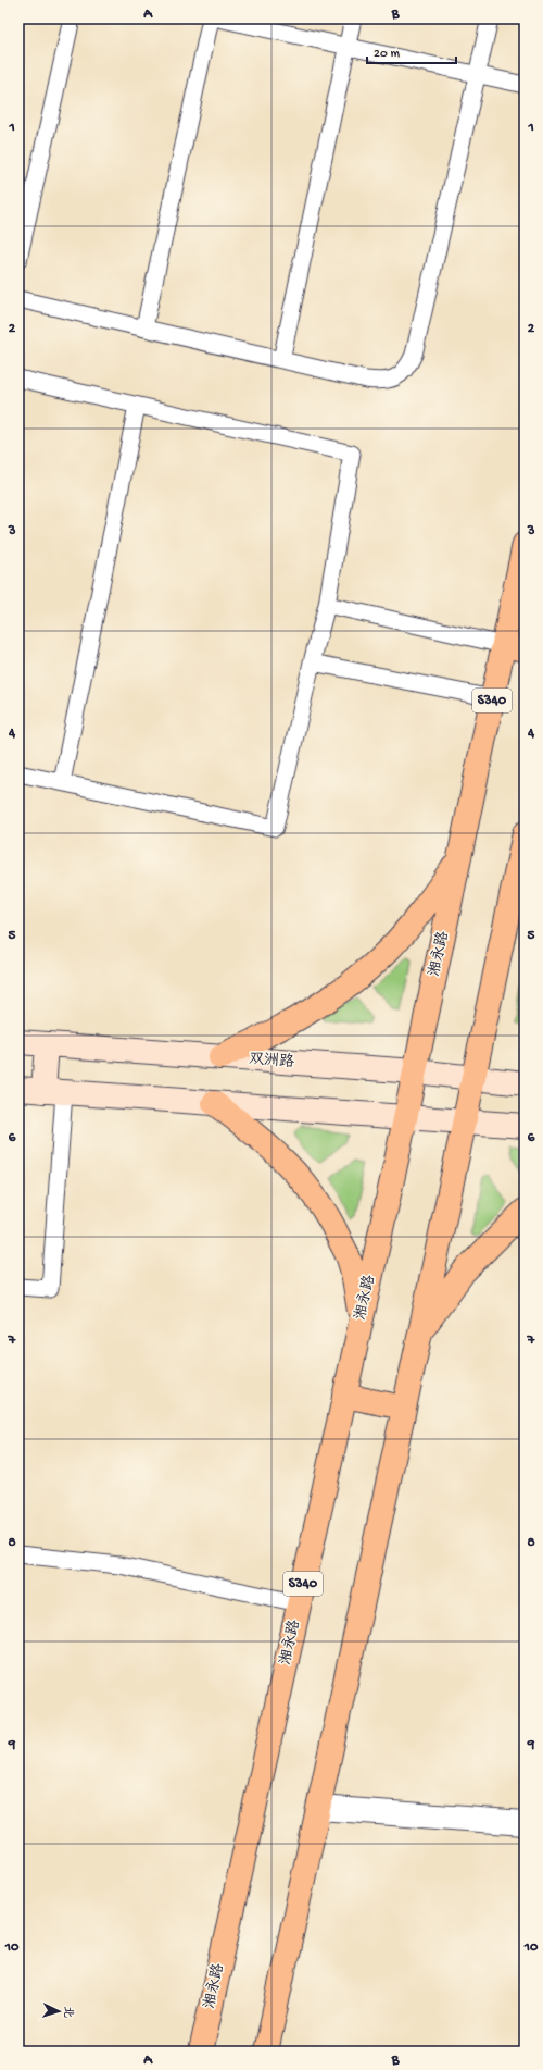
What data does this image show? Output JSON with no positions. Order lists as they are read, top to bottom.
{
  "streets": {
    "main road": ["S340", "湘永路", "双洲路"]
  },
  "crossings": [
    ["湘永路", "双洲路"]
  ],
  "scale_bar": "20 m",
  "north": "right",
  "grid": {
    "columns": ["A", "B"],
    "rows": [
      "1",
      "2",
      "3",
      "4",
      "5",
      "6",
      "7",
      "8",
      "9",
      "10"
    ]
  }
}
